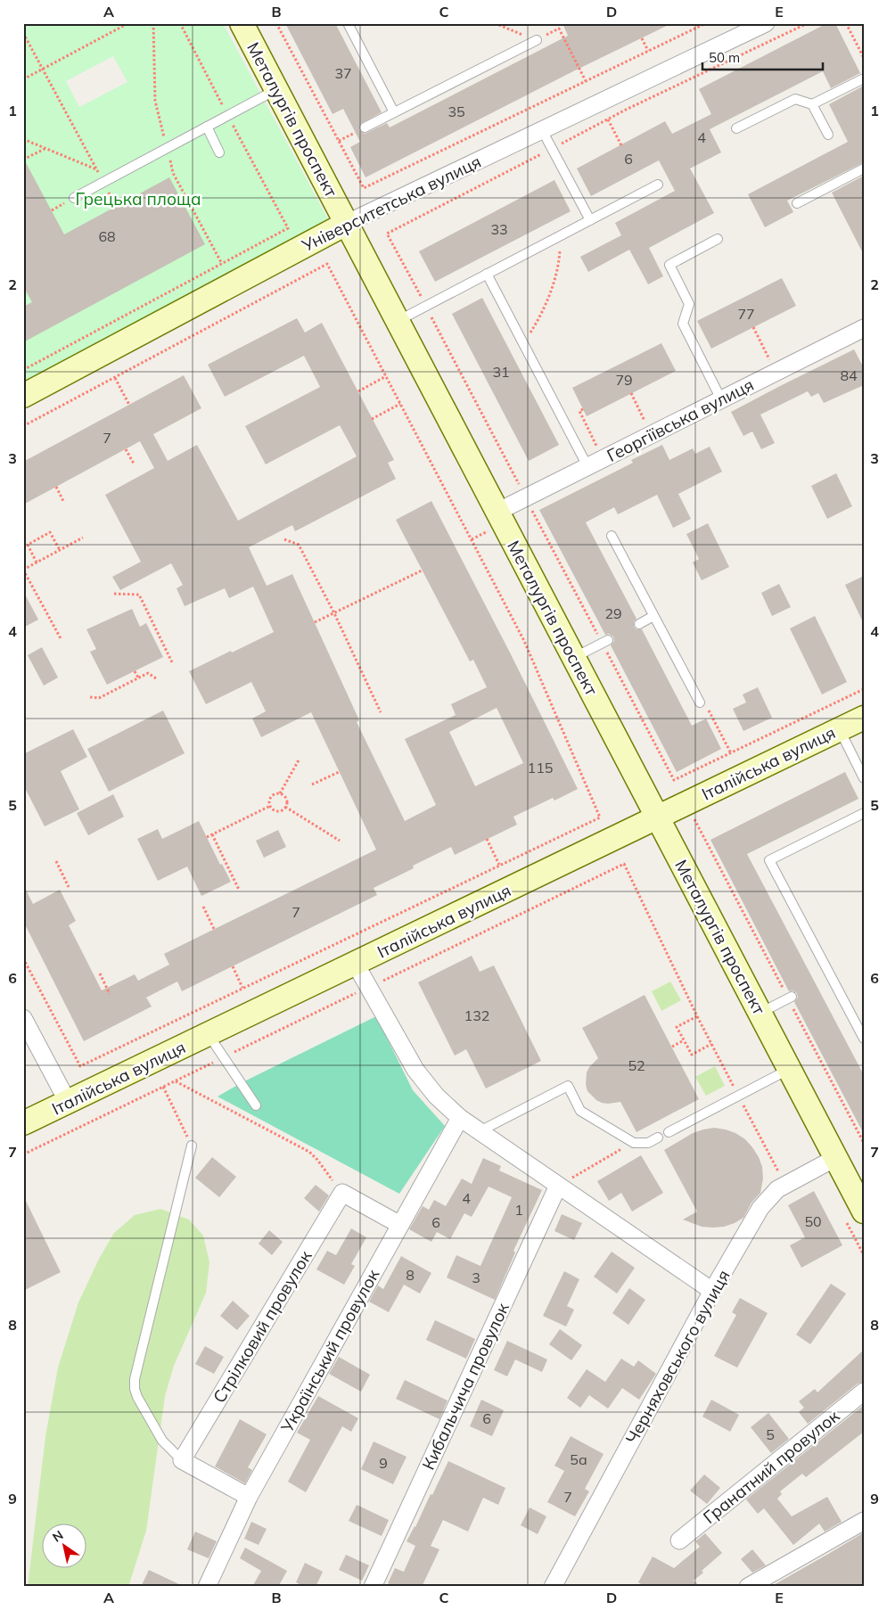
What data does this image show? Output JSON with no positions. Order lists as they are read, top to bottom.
{
  "streets": {
    "street": [
      "Металургів проспект",
      "Університетська вулиця",
      "Георгіївська вулиця",
      "Італійська вулиця",
      "Стрілковий провулок",
      "Український провулок",
      "Черняховського вулиця",
      "Кибальчича провулок",
      "Гранатний провулок"
    ]
  },
  "crossings": [
    ["Металургів проспект", "Університетська вулиця"],
    ["Металургів проспект", "Георгіївська вулиця"],
    ["Металургів проспект", "Італійська вулиця"],
    ["Металургів проспект", "Черняховського вулиця"]
  ],
  "parks": ["Грецька площа"],
  "house_numbers": [
    "37",
    "35",
    "4",
    "6",
    "33",
    "68",
    "77",
    "31",
    "84",
    "79",
    "7",
    "29",
    "115",
    "7",
    "132",
    "52",
    "4",
    "1",
    "50",
    "6",
    "8",
    "3",
    "6",
    "5",
    "5а",
    "9",
    "7"
  ],
  "scale_bar": "50 m",
  "north": "top left",
  "grid": {
    "columns": [
      "A",
      "B",
      "C",
      "D",
      "E"
    ],
    "rows": [
      "1",
      "2",
      "3",
      "4",
      "5",
      "6",
      "7",
      "8",
      "9"
    ]
  }
}
